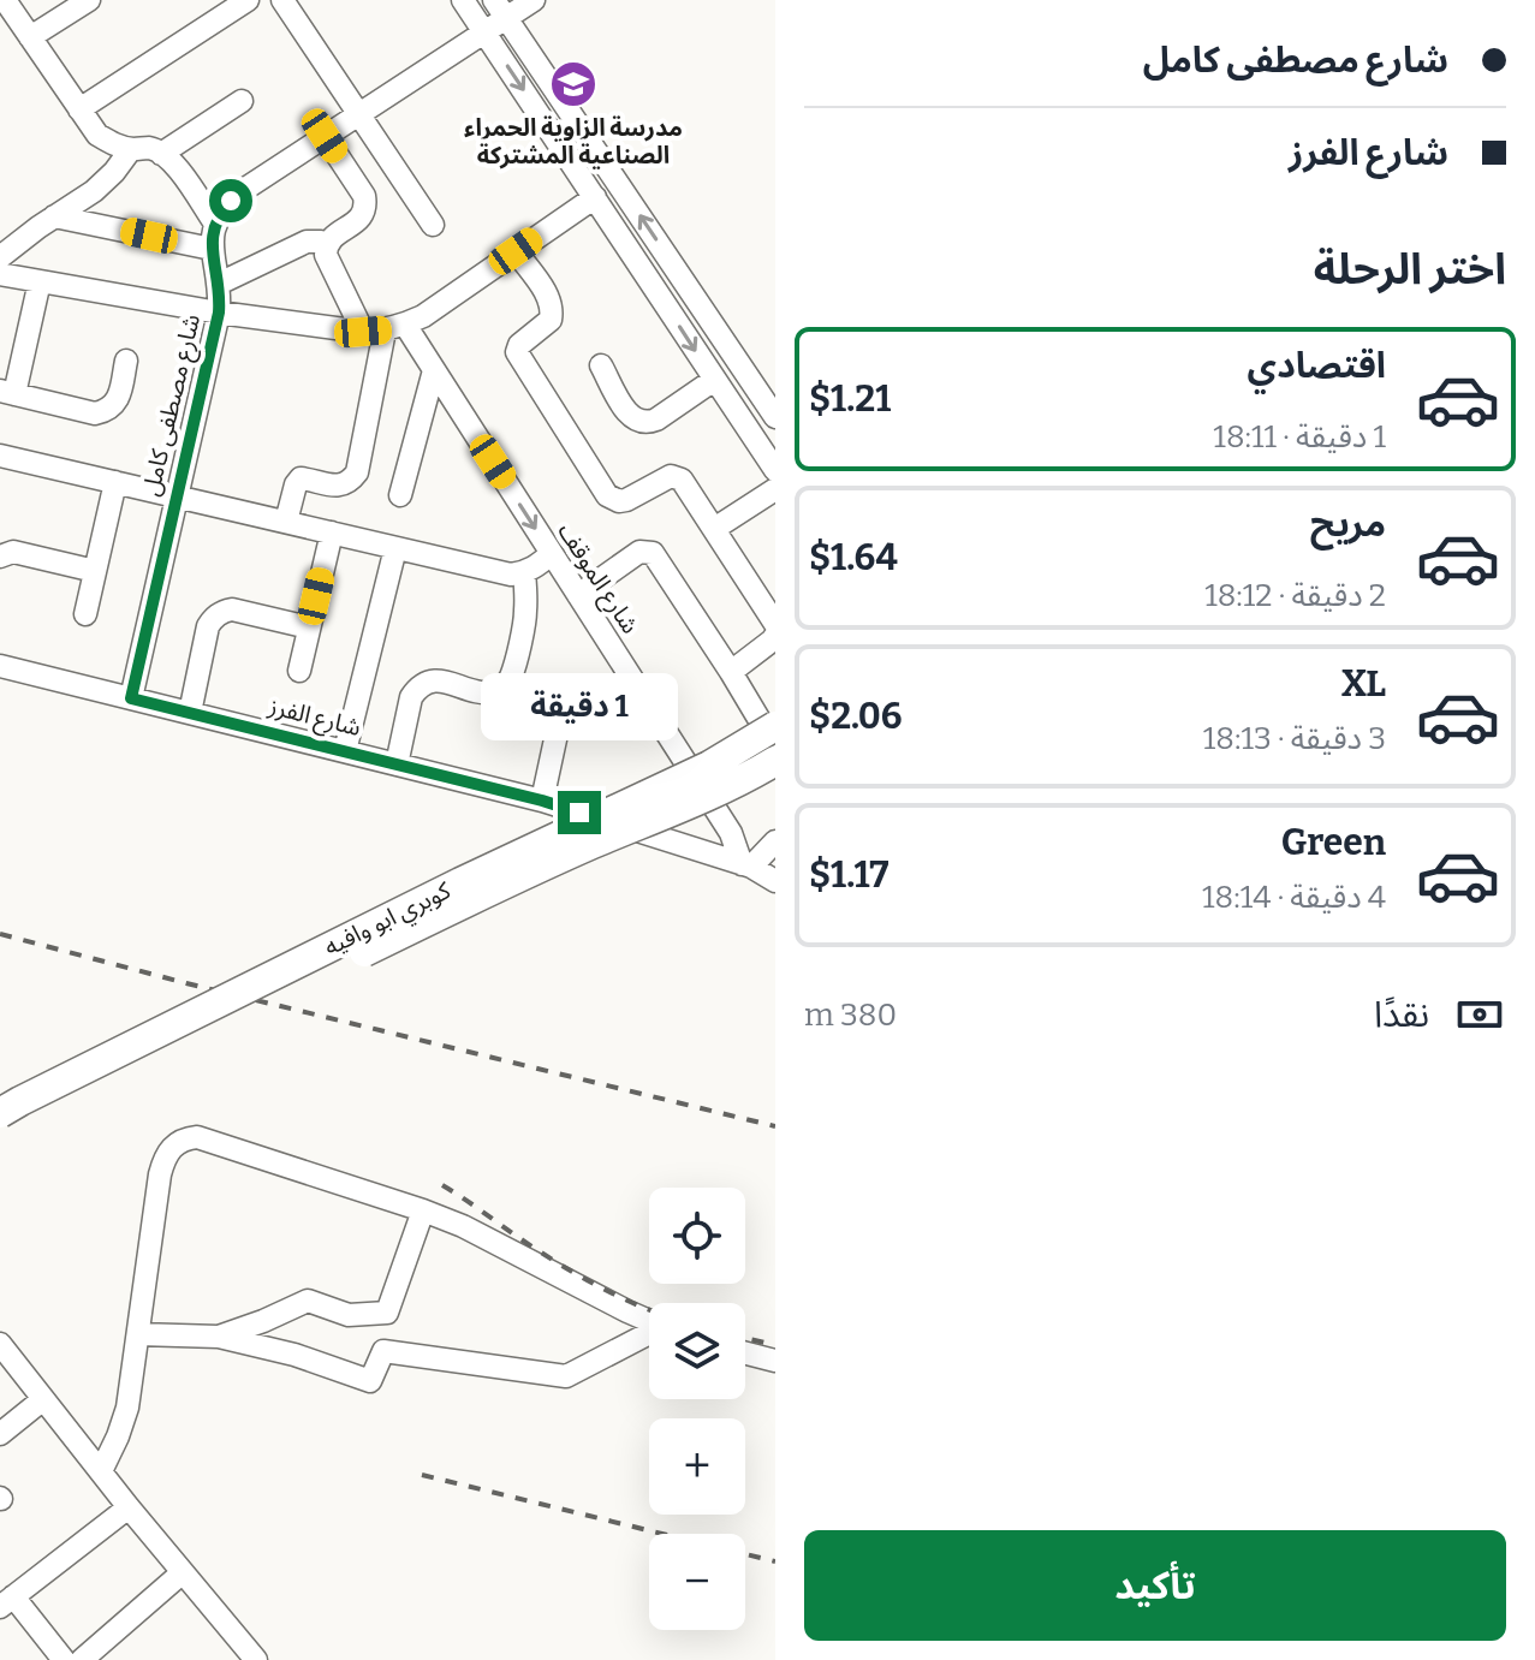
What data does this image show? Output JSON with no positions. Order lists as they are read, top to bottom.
{
  "streets": {
    "main road": ["كوبري ابو وافيه"],
    "street": ["شارع مصطفى كامل", "شارع الموقف", "شارع الفرز"]
  },
  "crossings": [
    ["شارع مصطفى كامل", "شارع الفرز"],
    ["شارع الموقف", "شارع الفرز"]
  ],
  "places": {
    "school or university": ["مدرسة الزاوية الحمراء الصناعية المشتركة"]
  },
  "page": {
    "banner": ["شارع مصطفى كامل", "شارع الفرز"],
    "heading": "اختر الرحلة",
    "list": [
      {
        "name": "اقتصادي",
        "note": "1 دقيقة · 18:11",
        "value": "$1.21"
      },
      {
        "name": "مريح",
        "note": "2 دقيقة · 18:12",
        "value": "$1.64"
      },
      {
        "name": "XL",
        "note": "3 دقيقة · 18:13",
        "value": "$2.06"
      },
      {
        "name": "Green",
        "note": "4 دقيقة · 18:14",
        "value": "$1.17"
      }
    ],
    "bubble": "1 دقيقة",
    "pay": ["نقدًا", "380 m"],
    "map_buttons": ["+", "−"],
    "buttons": "تأكيد"
  }
}
